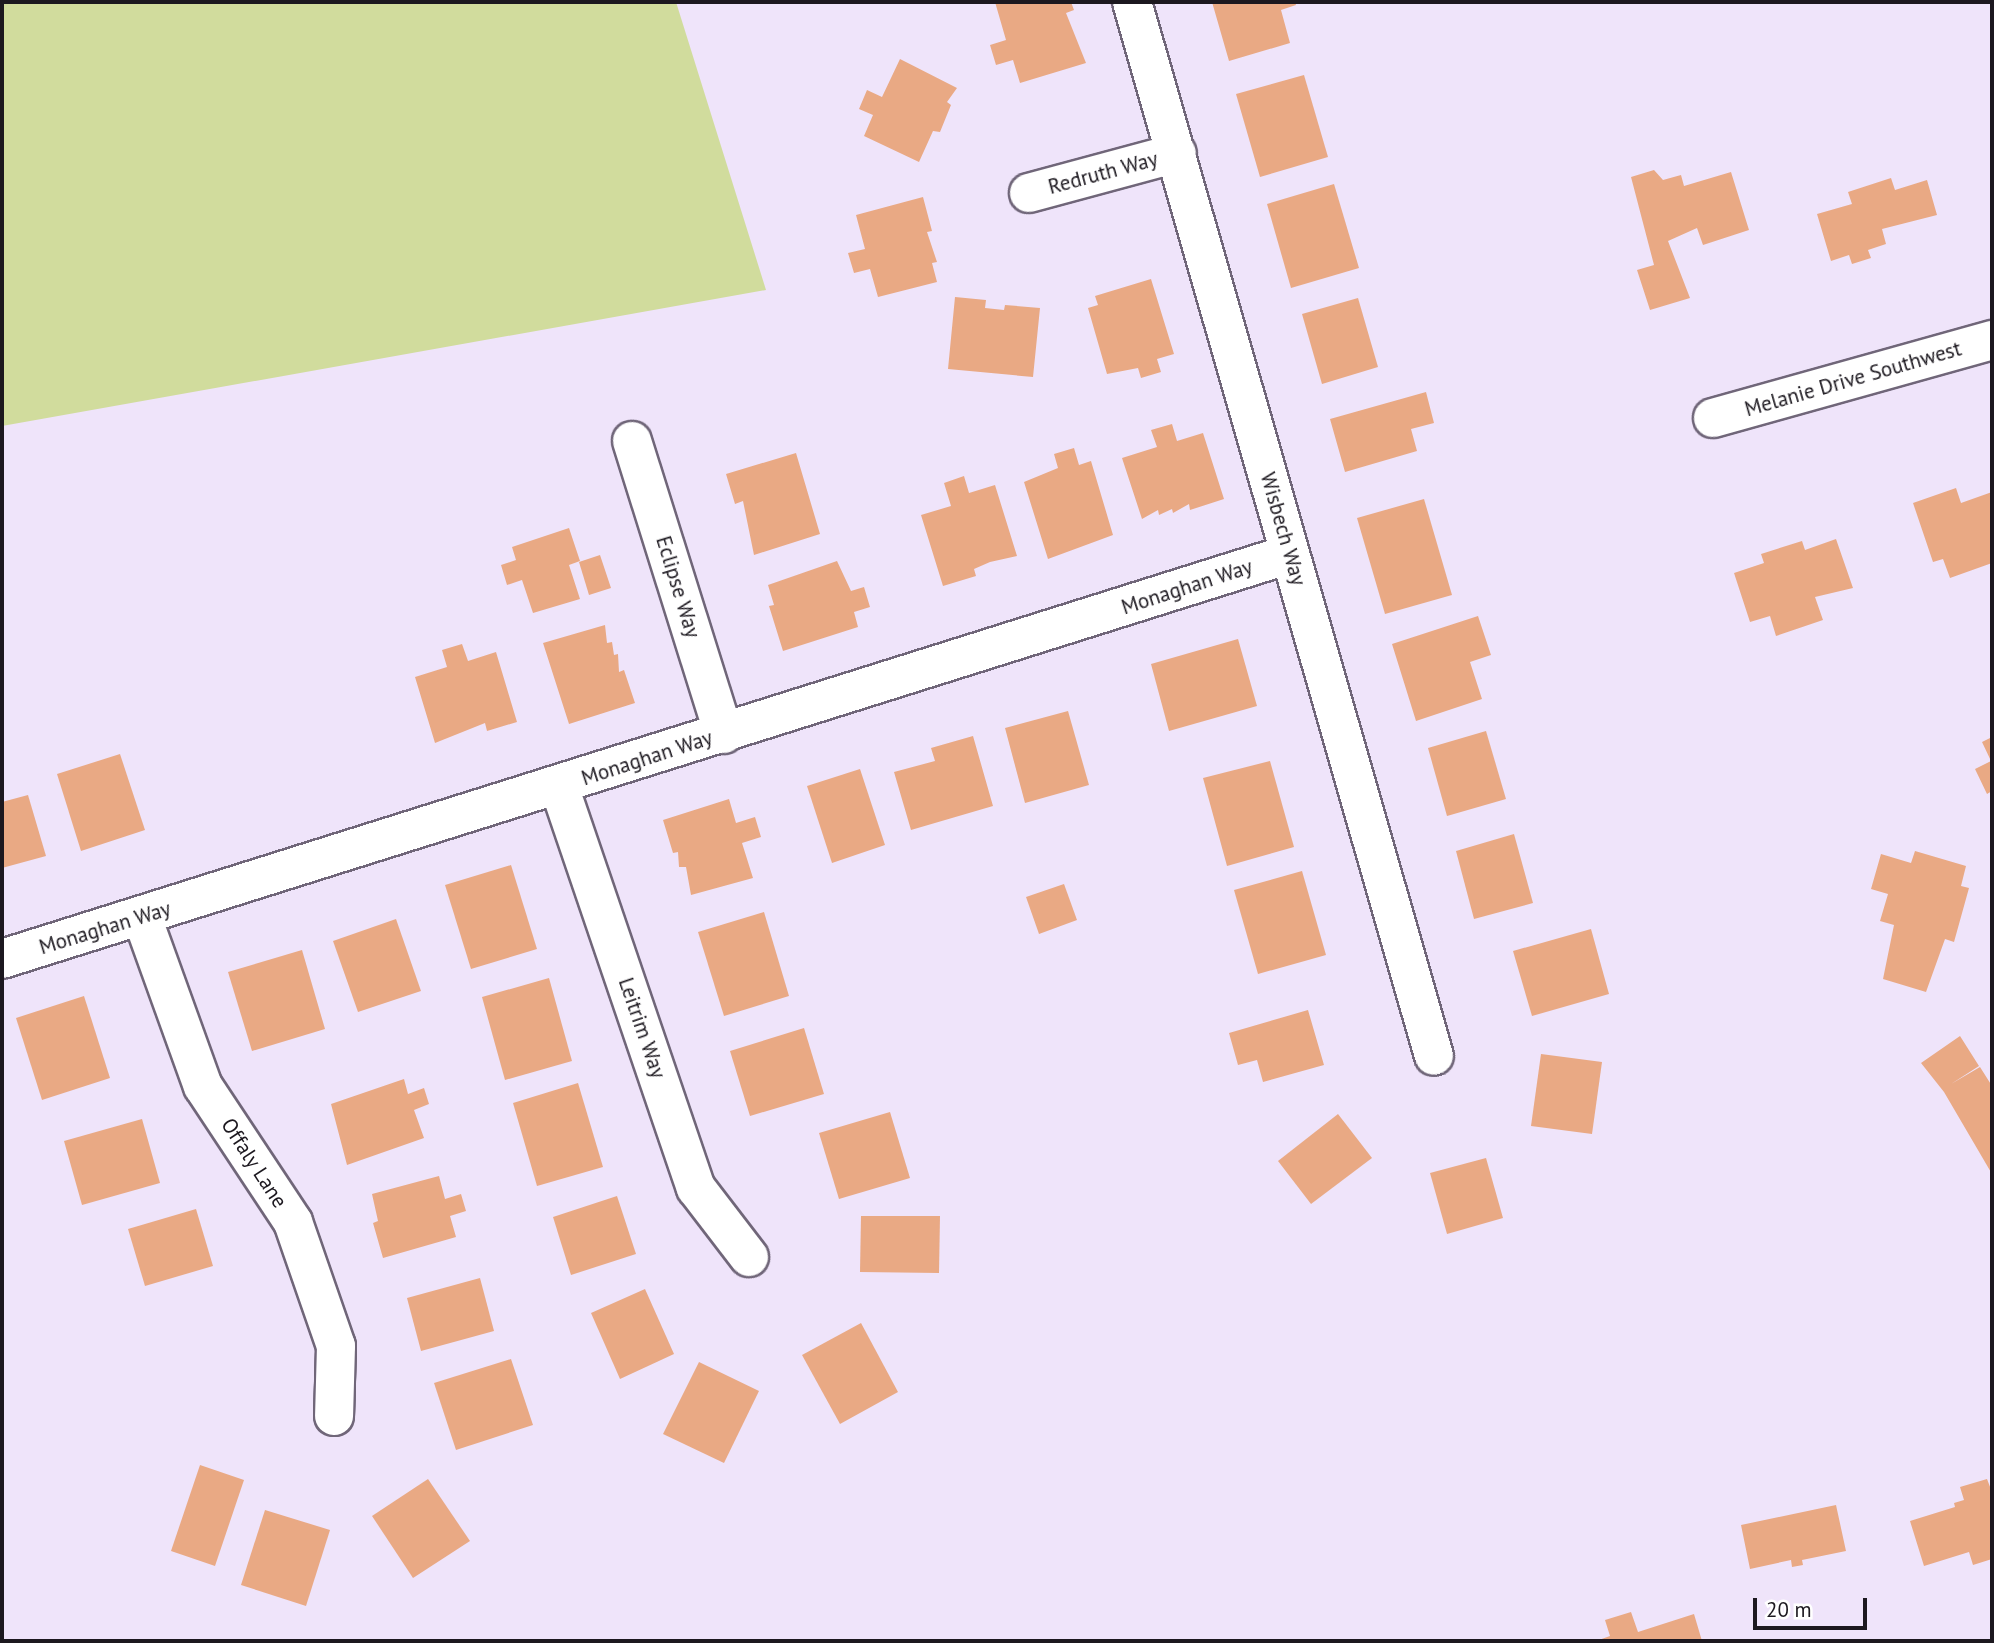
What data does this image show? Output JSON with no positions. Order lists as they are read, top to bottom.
{
  "streets": {
    "street": [
      "Redruth Way",
      "Melanie Drive Southwest",
      "Wisbech Way",
      "Eclipse Way",
      "Monaghan Way",
      "Leitrim Way",
      "Offaly Lane"
    ]
  },
  "crossings": [
    ["Redruth Way", "Wisbech Way"],
    ["Wisbech Way", "Monaghan Way"],
    ["Eclipse Way", "Monaghan Way"],
    ["Monaghan Way", "Leitrim Way"],
    ["Monaghan Way", "Offaly Lane"]
  ],
  "scale_bar": "20 m"
}
